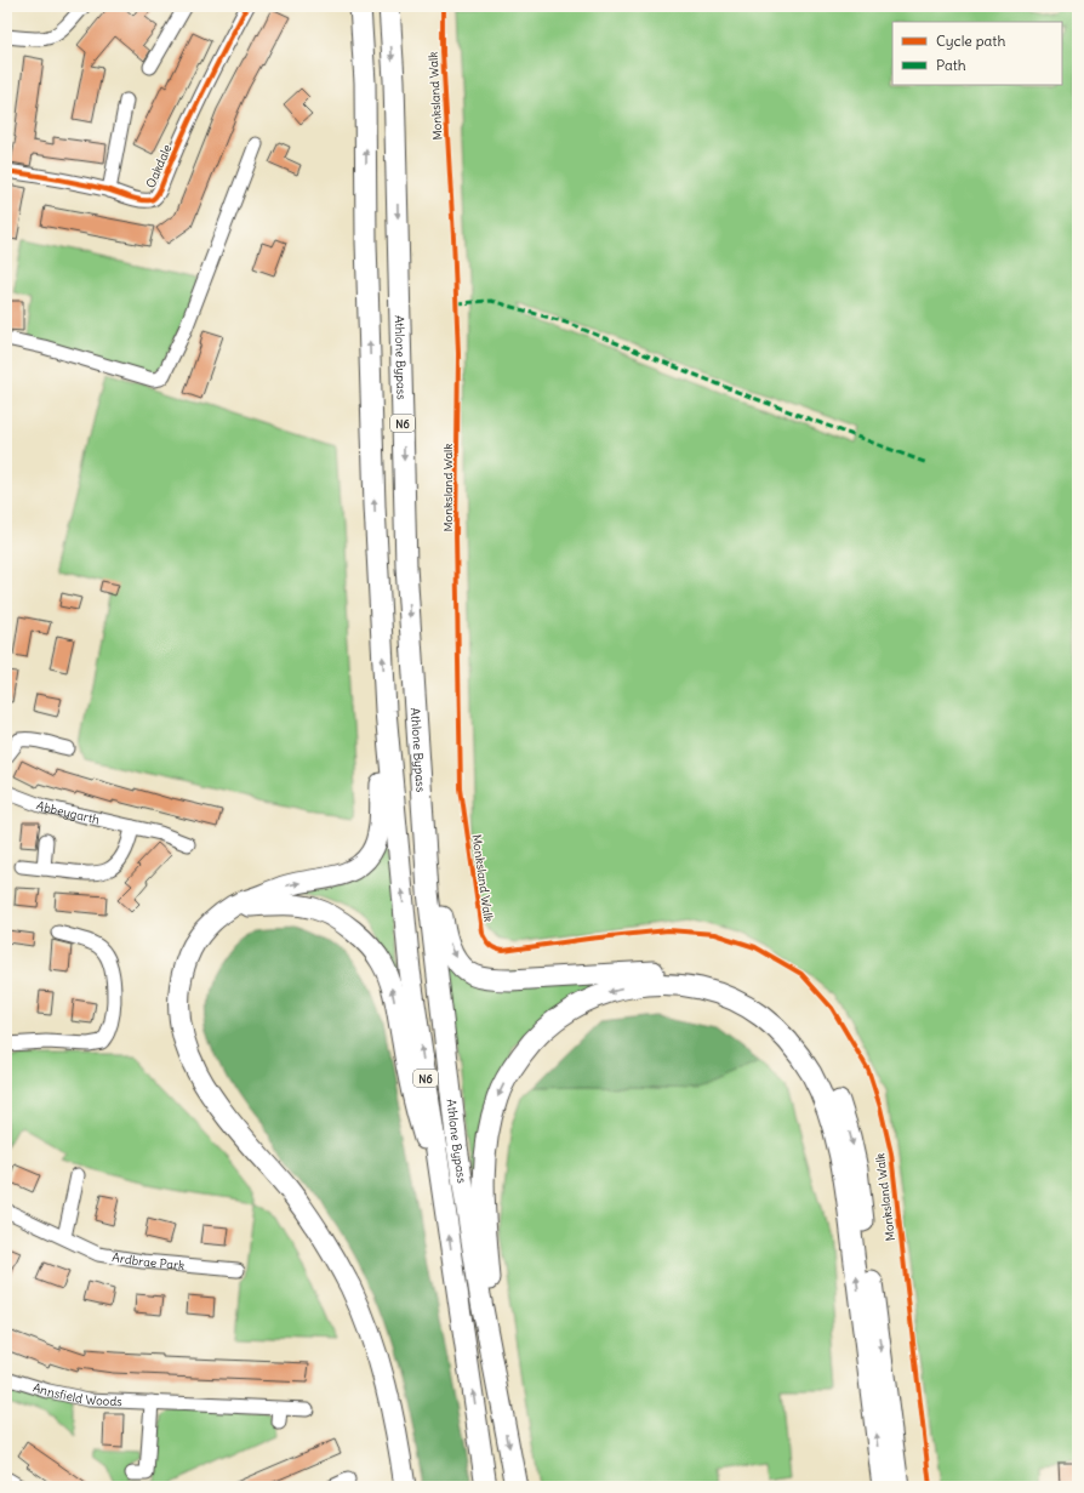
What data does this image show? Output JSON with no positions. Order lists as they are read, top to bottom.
{
  "streets": {
    "highway": ["Athlone Bypass", "N6"],
    "street": [
      "Oakdale",
      "Abbeygarth",
      "Ardbrae Park",
      "Annsfield Woods"
    ],
    "cycle path": ["Monksland Walk"]
  },
  "legend": ["Cycle path", "Path"]
}
